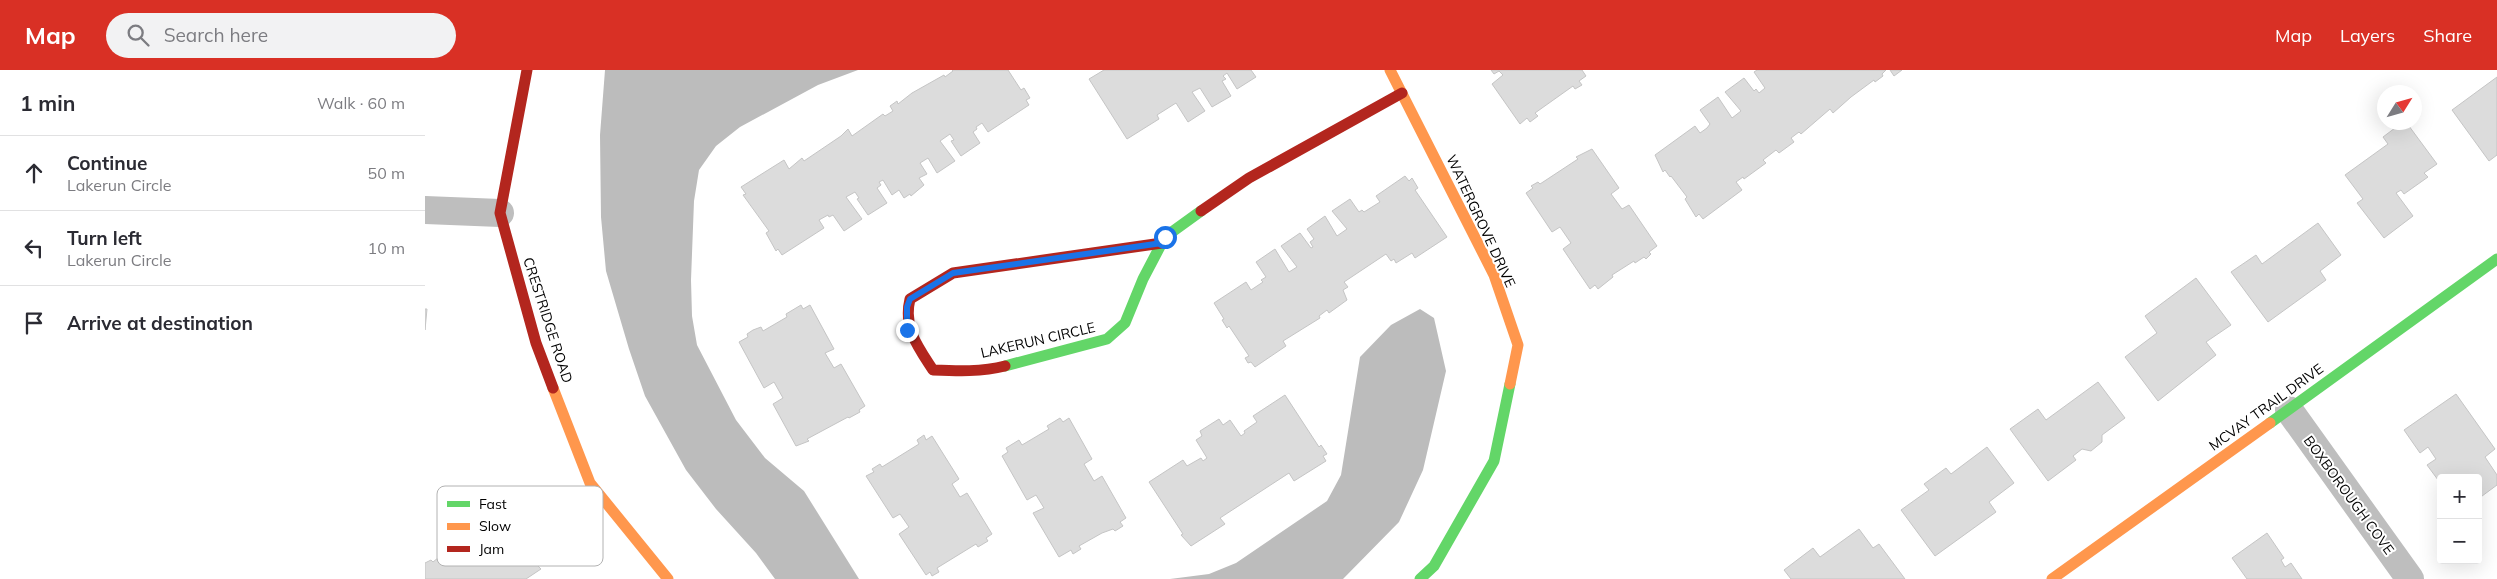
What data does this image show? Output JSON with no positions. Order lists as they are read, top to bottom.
{
  "streets": {
    "street": [
      "WATERGROVE DRIVE",
      "CRESTRIDGE ROAD",
      "LAKERUN CIRCLE",
      "MCVAY TRAIL DRIVE",
      "BOXBOROUGH COVE"
    ]
  },
  "crossings": [
    ["WATERGROVE DRIVE", "LAKERUN CIRCLE"],
    ["MCVAY TRAIL DRIVE", "BOXBOROUGH COVE"]
  ],
  "legend": ["Fast", "Slow", "Jam"],
  "north": "top right",
  "page": {
    "header": "Map",
    "search": "Search here",
    "nav": ["Map", "Layers", "Share"],
    "heading": ["1 min", "Walk · 60 m"],
    "list": [
      ["Continue", "Lakerun Circle", "50 m"],
      ["Turn left", "Lakerun Circle", "10 m"],
      "Arrive at destination"
    ],
    "map_buttons": ["+", "−"]
  }
}
